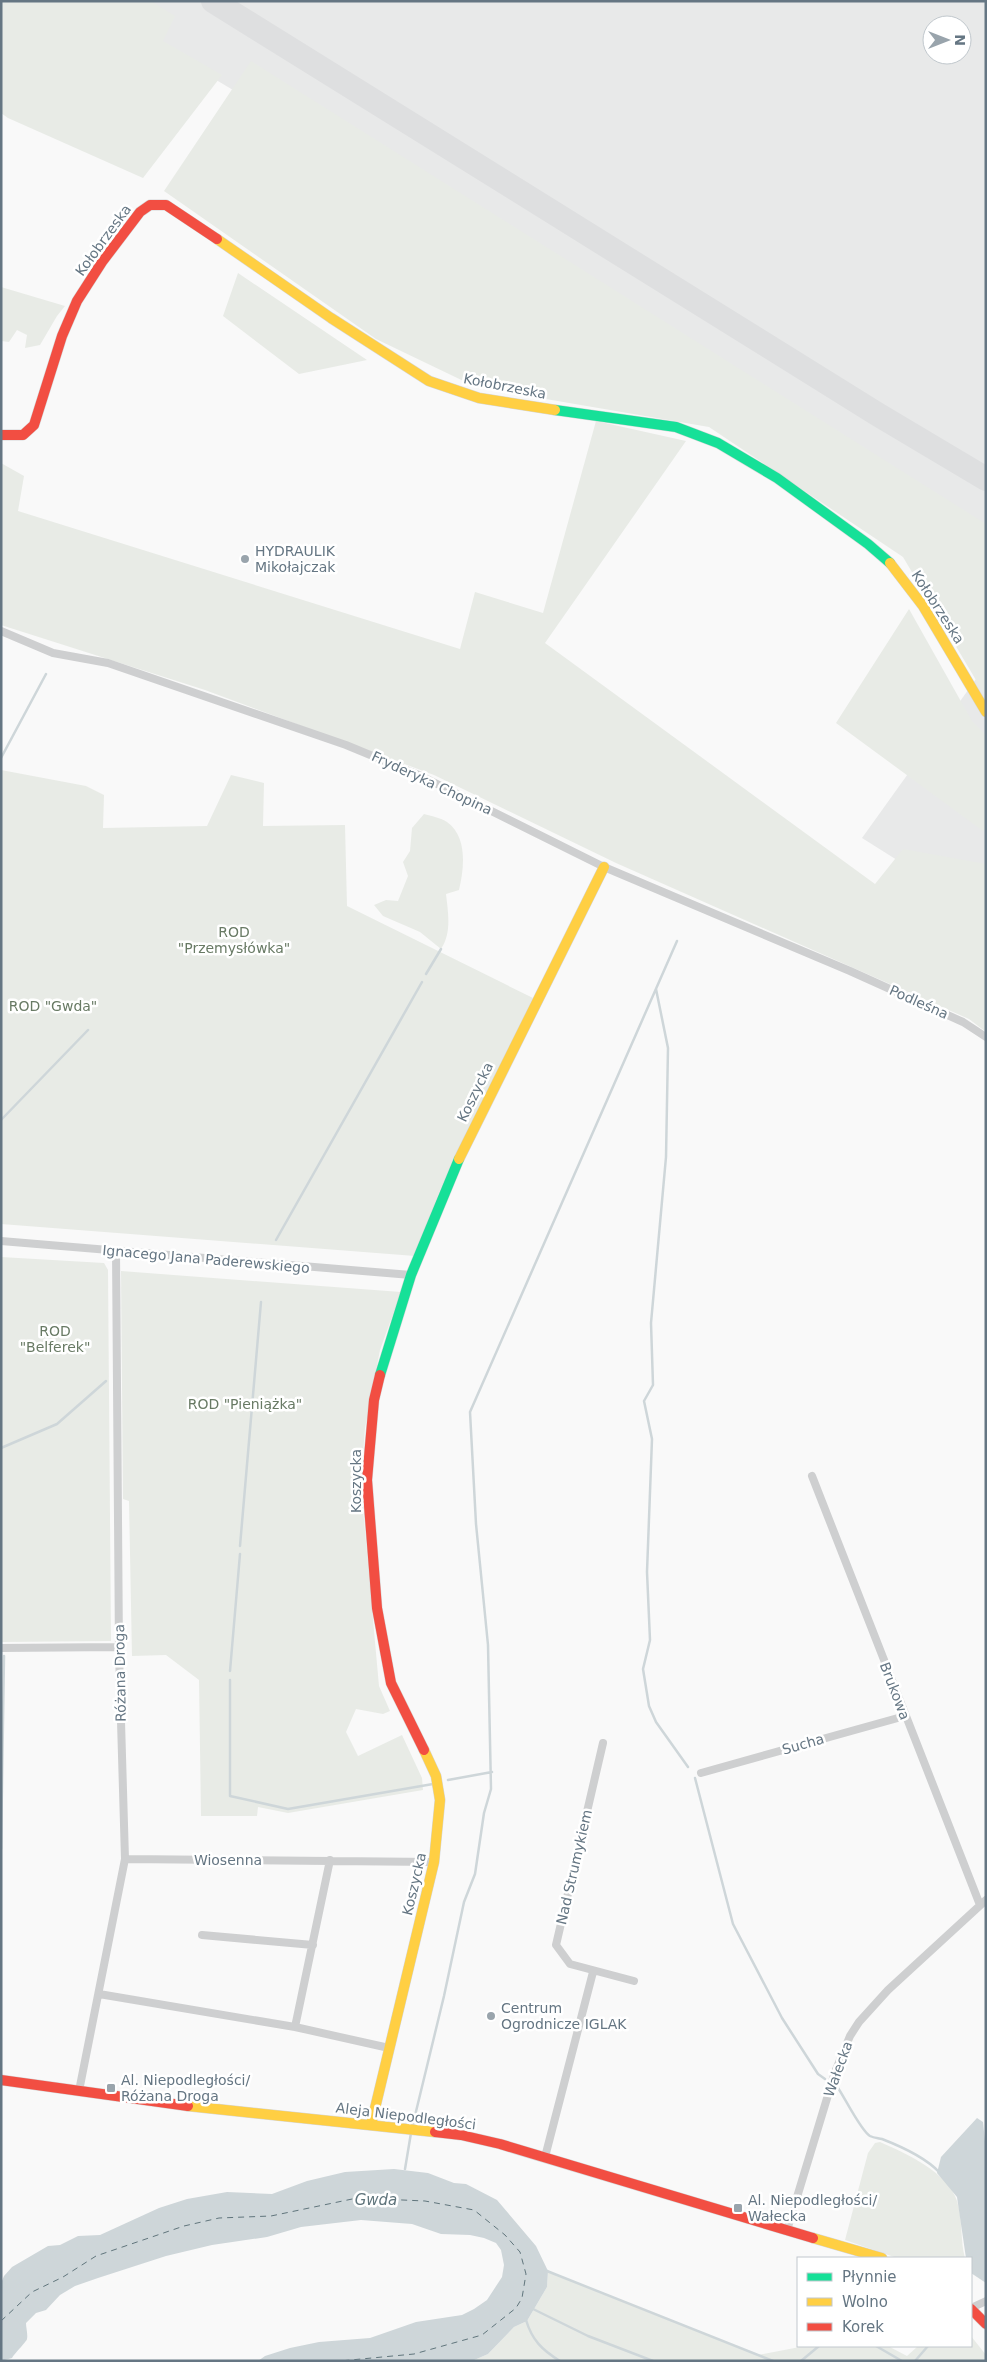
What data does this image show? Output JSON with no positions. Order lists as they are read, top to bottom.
{
  "streets": {
    "street": [
      "Kołobrzeska",
      "Fryderyka Chopina",
      "Podleśna",
      "Koszycka",
      "Ignacego Jana Paderewskiego",
      "Różana Droga",
      "Brukowa",
      "Sucha",
      "Wiosenna",
      "Nad Strumykiem",
      "Wałecka",
      "Aleja Niepodległości"
    ]
  },
  "crossings": [
    ["Fryderyka Chopina", "Podleśna"],
    ["Fryderyka Chopina", "Koszycka"],
    ["Koszycka", "Ignacego Jana Paderewskiego"],
    ["Koszycka", "Wiosenna"],
    ["Koszycka", "Aleja Niepodległości"],
    ["Ignacego Jana Paderewskiego", "Różana Droga"],
    ["Różana Droga", "Wiosenna"],
    ["Różana Droga", "Aleja Niepodległości"],
    ["Brukowa", "Sucha"],
    ["Brukowa", "Wałecka"],
    ["Wałecka", "Aleja Niepodległości"]
  ],
  "water": ["Gwda"],
  "parks": [
    "ROD \"Przemysłówka\"",
    "ROD \"Gwda\"",
    "ROD \"Belferek\"",
    "ROD \"Pieniążka\""
  ],
  "places": {
    "other": ["HYDRAULIK Mikołajczak", "Centrum Ogrodnicze IGLAK"],
    "transit": ["Al. Niepodległości/ Różana Droga", "Al. Niepodległości/ Wałecka"]
  },
  "legend": ["Płynnie", "Wolno", "Korek"],
  "north": "right"
}
